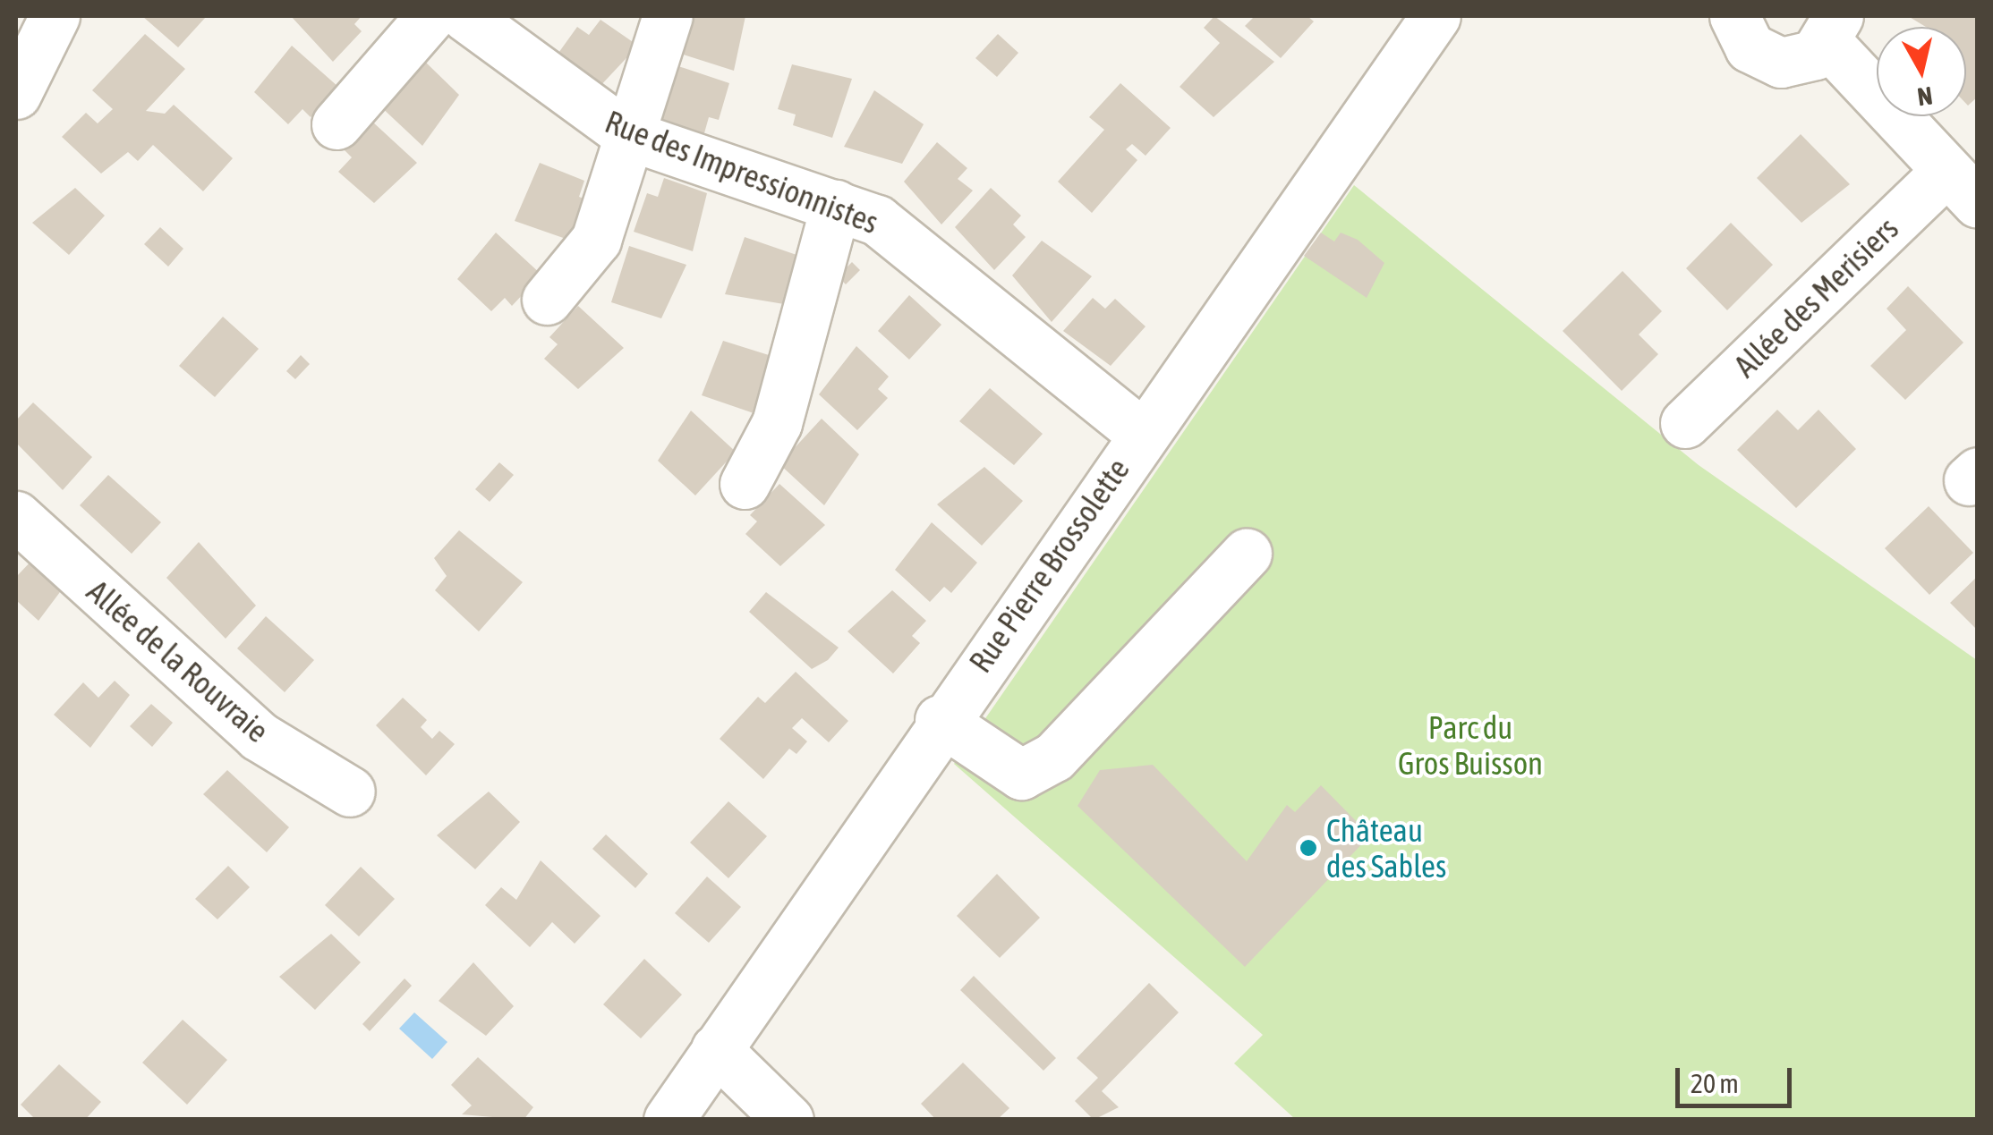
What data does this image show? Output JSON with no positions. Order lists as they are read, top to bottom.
{
  "streets": {
    "street": [
      "Rue des Impressionnistes",
      "Allée des Merisiers",
      "Rue Pierre Brossolette",
      "Allée de la Rouvraie"
    ]
  },
  "crossings": [
    ["Rue des Impressionnistes", "Rue Pierre Brossolette"]
  ],
  "parks": ["Parc du Gros Buisson"],
  "places": ["Château des Sables"],
  "scale_bar": "20 m",
  "north": "bottom"
}
